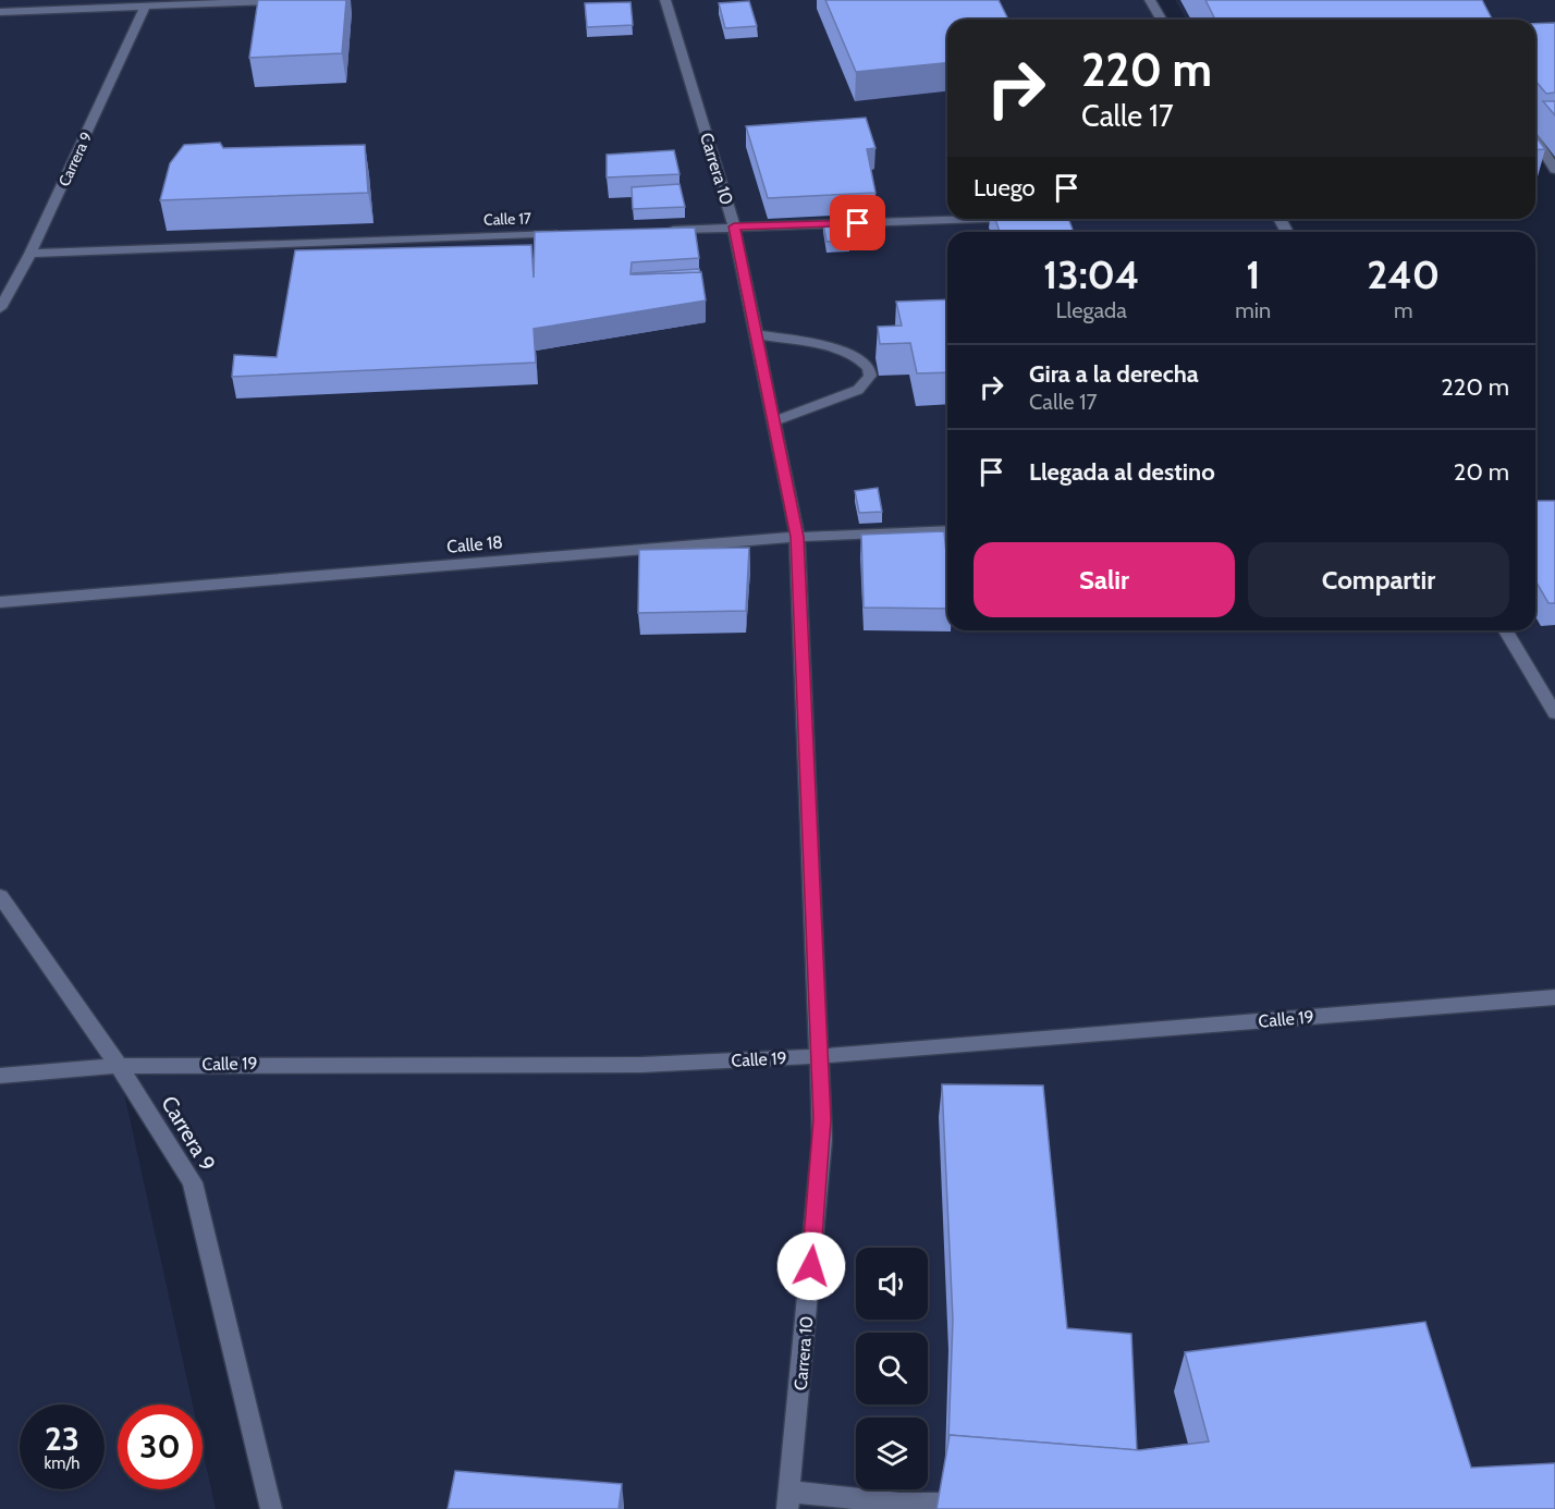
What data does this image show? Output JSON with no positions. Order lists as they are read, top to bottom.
{
  "streets": {
    "street": [
      "Carrera 9",
      "Carrera 10",
      "Calle 17",
      "Calle 18",
      "Calle 19"
    ]
  },
  "crossings": [
    ["Carrera 9", "Calle 17"],
    ["Carrera 9", "Calle 19"],
    ["Carrera 10", "Calle 18"],
    ["Carrera 10", "Calle 19"]
  ],
  "page": {
    "turn": ["220 m", "Calle 17"],
    "then": "Luego",
    "eta": [
      "13:04",
      "Llegada",
      "1",
      "min",
      "240",
      "m"
    ],
    "list": [
      {
        "name": "Gira a la derecha",
        "note": "Calle 17",
        "value": "220 m"
      },
      {
        "name": "Llegada al destino",
        "value": "20 m"
      }
    ],
    "buttons": ["Salir", "Compartir"],
    "speed": "23 km/h",
    "limit": "30"
  }
}
